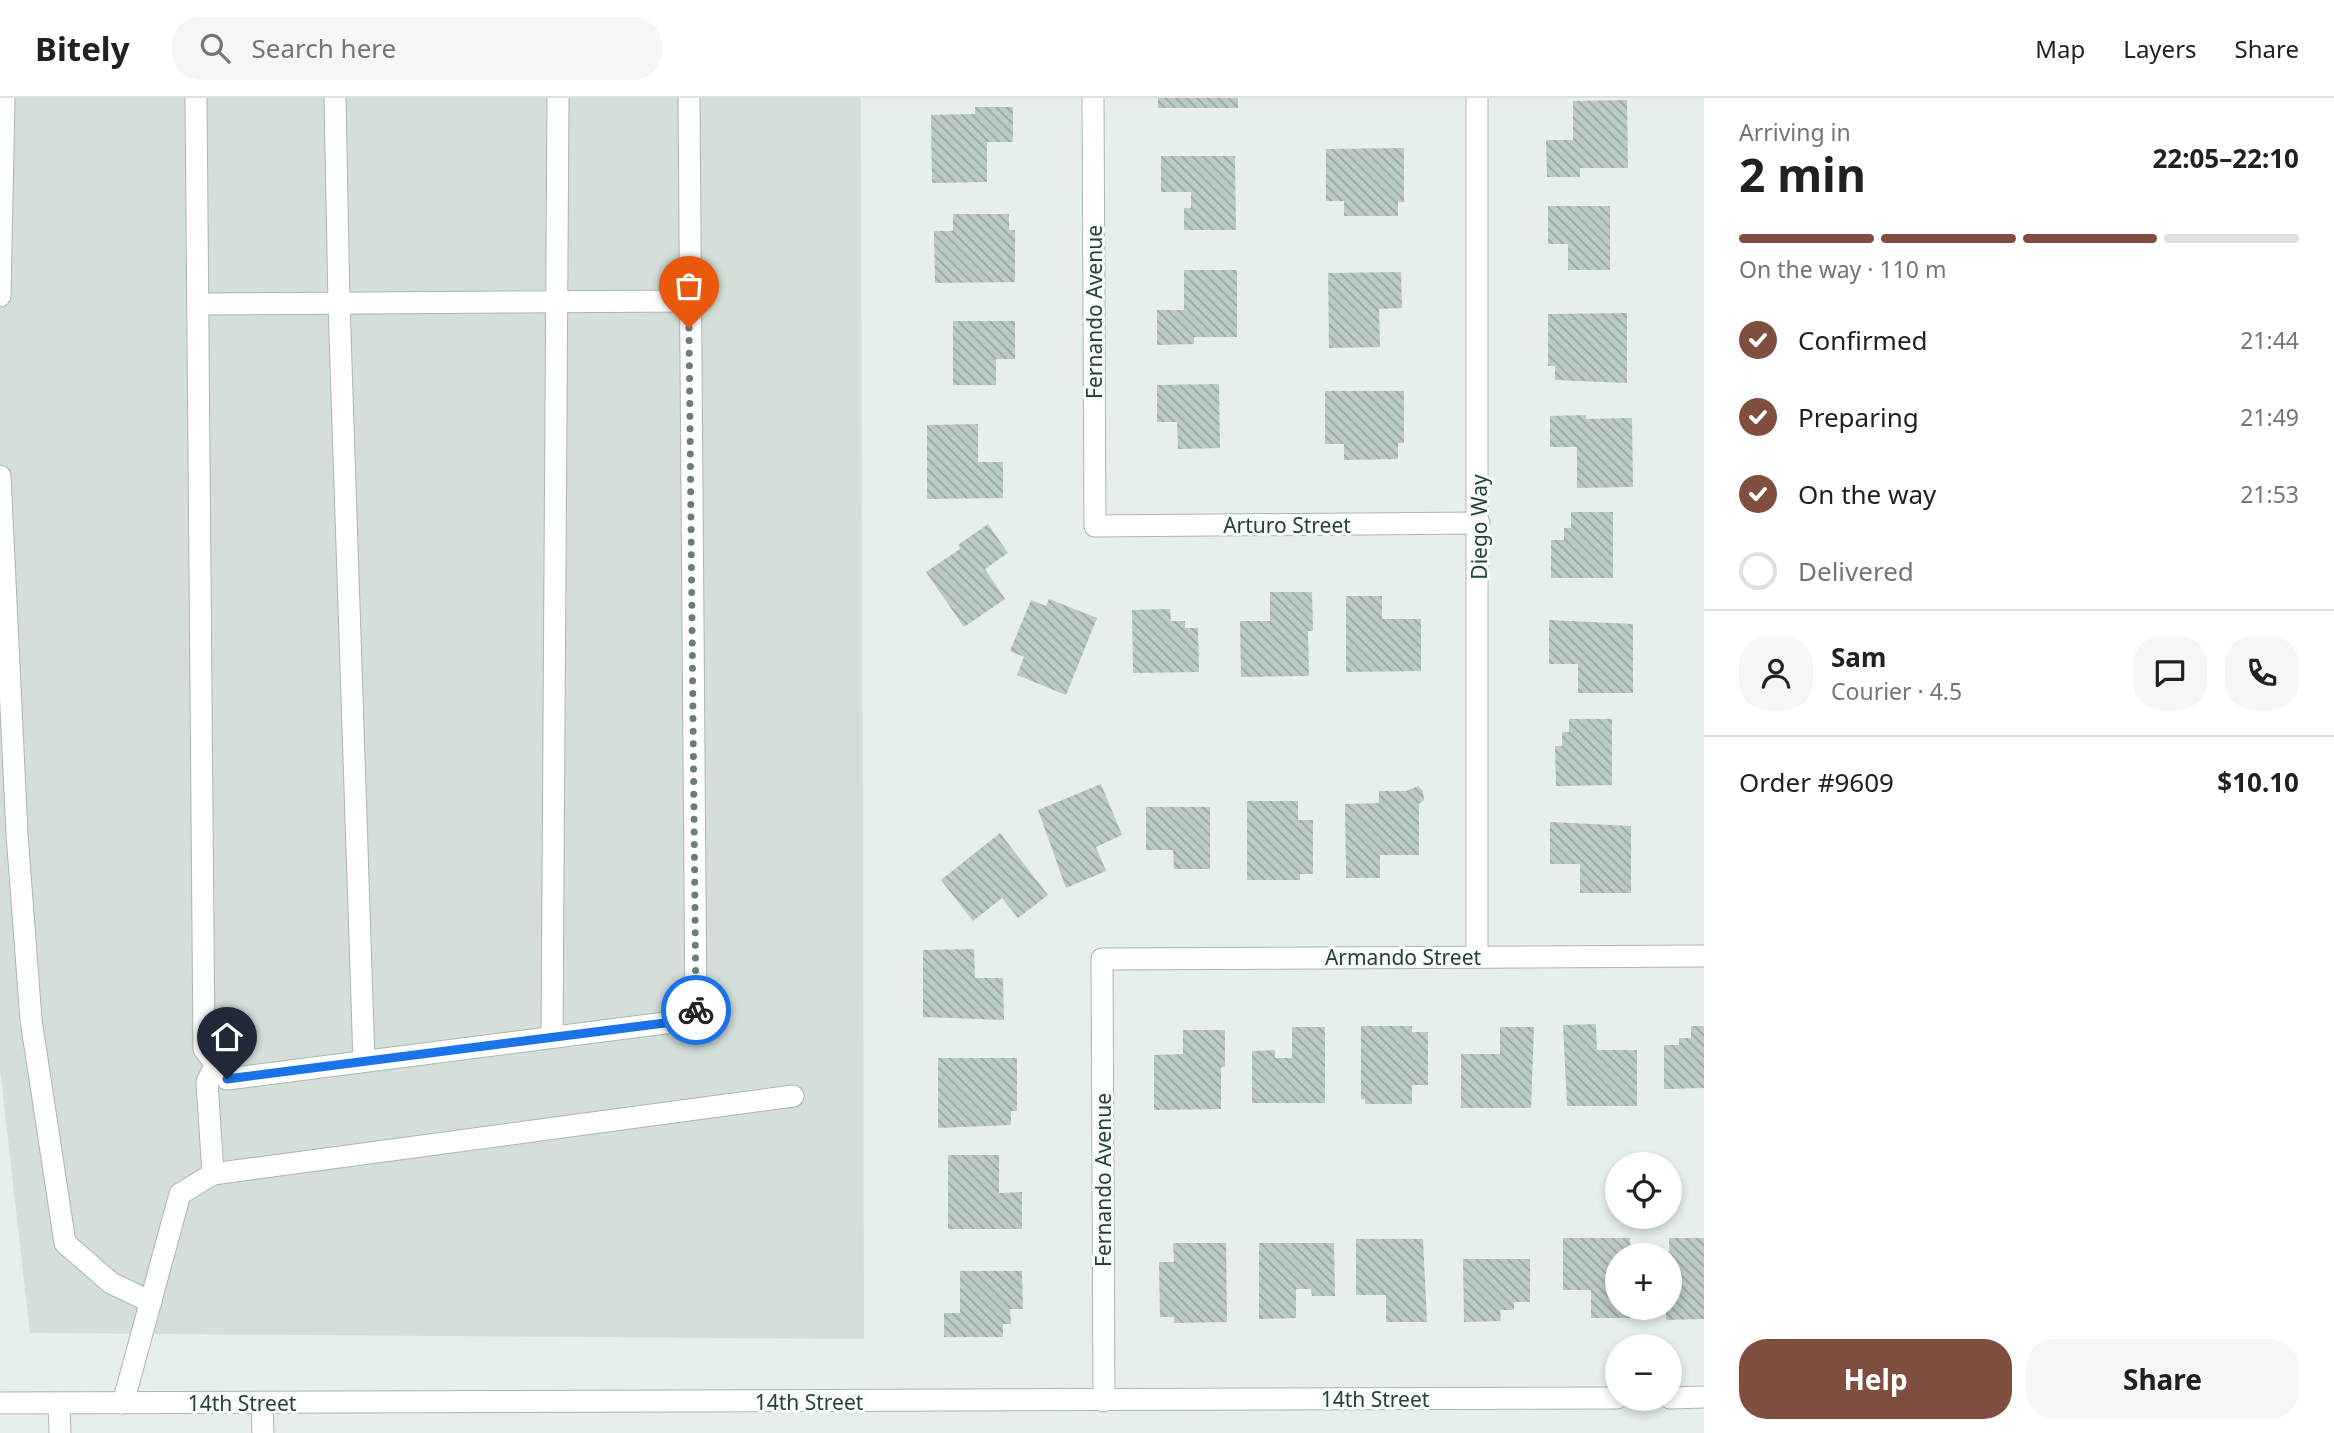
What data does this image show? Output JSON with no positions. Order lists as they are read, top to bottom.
{
  "streets": {
    "street": [
      "Fernando Avenue",
      "Arturo Street",
      "Diego Way",
      "Armando Street",
      "14th Street"
    ]
  },
  "crossings": [
    ["Fernando Avenue", "Arturo Street"],
    ["Fernando Avenue", "Armando Street"],
    ["Fernando Avenue", "14th Street"],
    ["Arturo Street", "Diego Way"],
    ["Diego Way", "Armando Street"]
  ],
  "page": {
    "header": "Bitely",
    "search": "Search here",
    "nav": ["Map", "Layers", "Share"],
    "heading": ["2 min", "Arriving in", "22:05–22:10"],
    "panel": [
      "Sam",
      "Courier · 4.5",
      "Order #9609",
      "$10.10"
    ],
    "bar": "On the way · 110 m",
    "list": [
      ["Confirmed", "21:44"],
      ["Preparing", "21:49"],
      ["On the way", "21:53"],
      "Delivered"
    ],
    "map_buttons": ["+", "−"],
    "buttons": ["Help", "Share"]
  }
}
